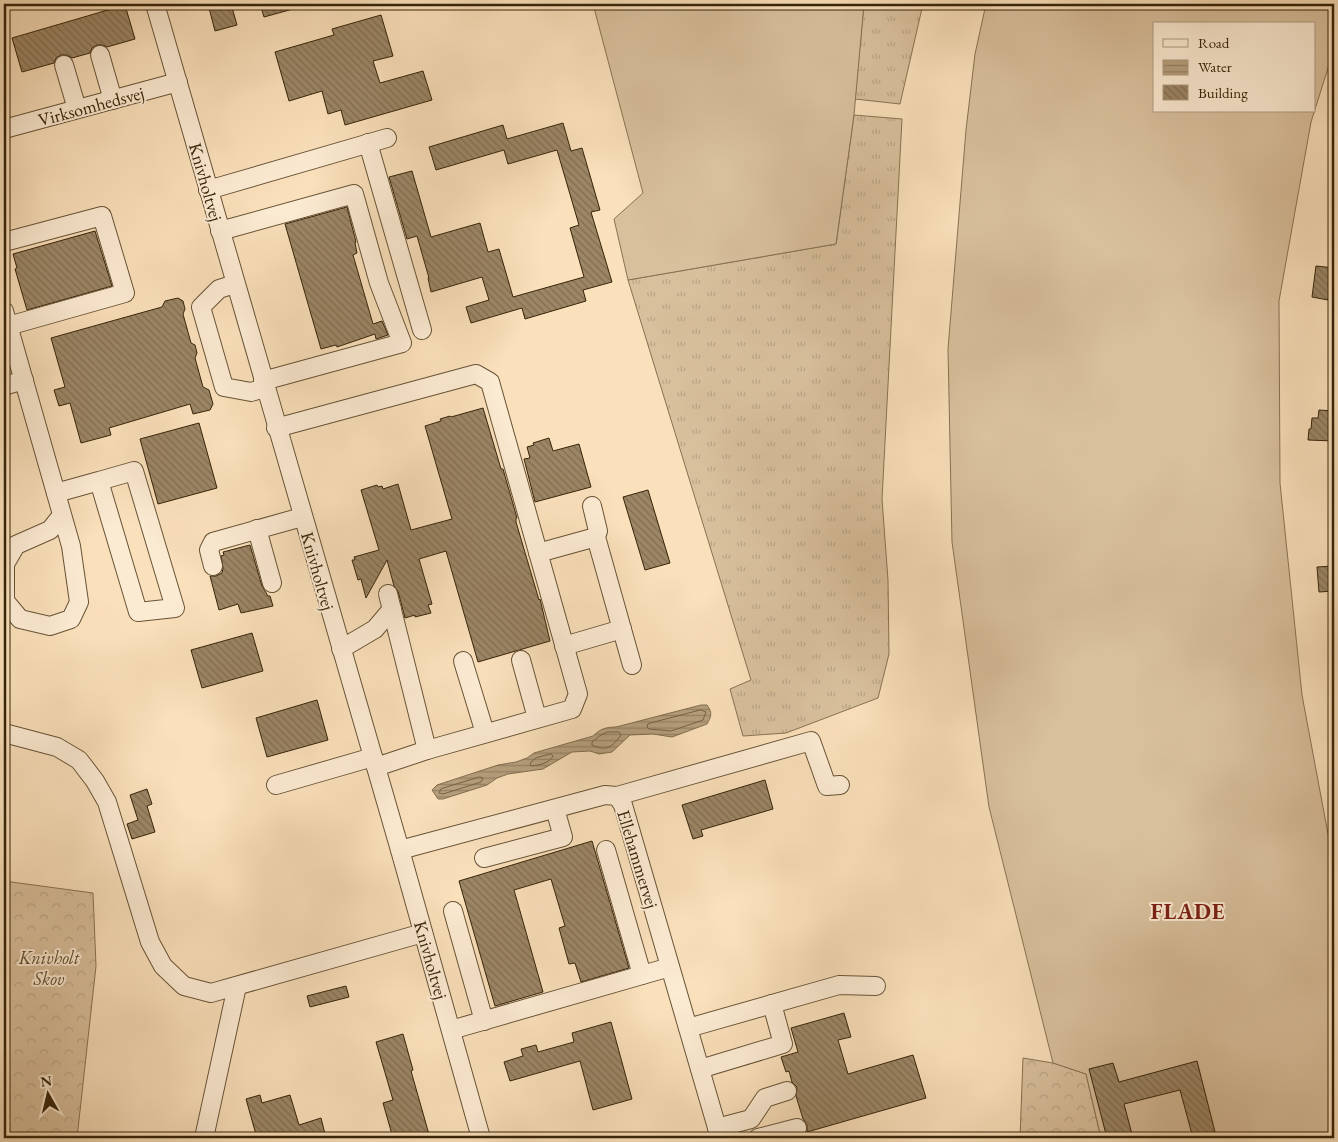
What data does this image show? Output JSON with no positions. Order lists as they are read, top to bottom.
{
  "streets": {
    "street": ["Virksomhedsvej", "Knivholtvej", "Ellehammervej"]
  },
  "crossings": [
    ["Virksomhedsvej", "Knivholtvej"],
    ["Knivholtvej", "Ellehammervej"]
  ],
  "districts": ["FLADE"],
  "parks": ["Knivholt Skov"],
  "legend": ["Road", "Water", "Building"],
  "north": "top"
}
